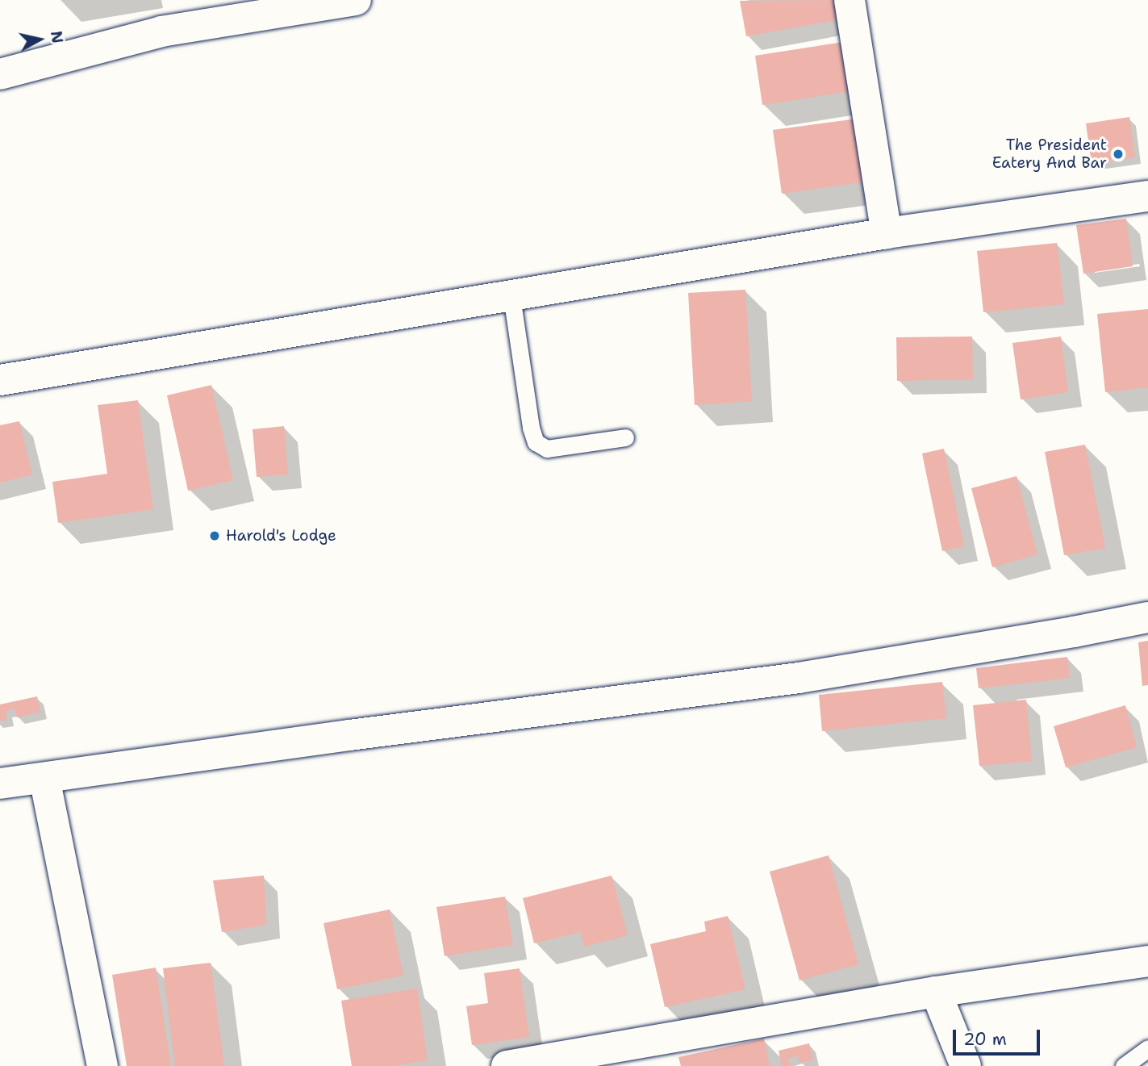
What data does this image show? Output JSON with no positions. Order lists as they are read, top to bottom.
{
  "places": ["The President Eatery And Bar", "Harold's Lodge"],
  "scale_bar": "20 m",
  "north": "right"
}
